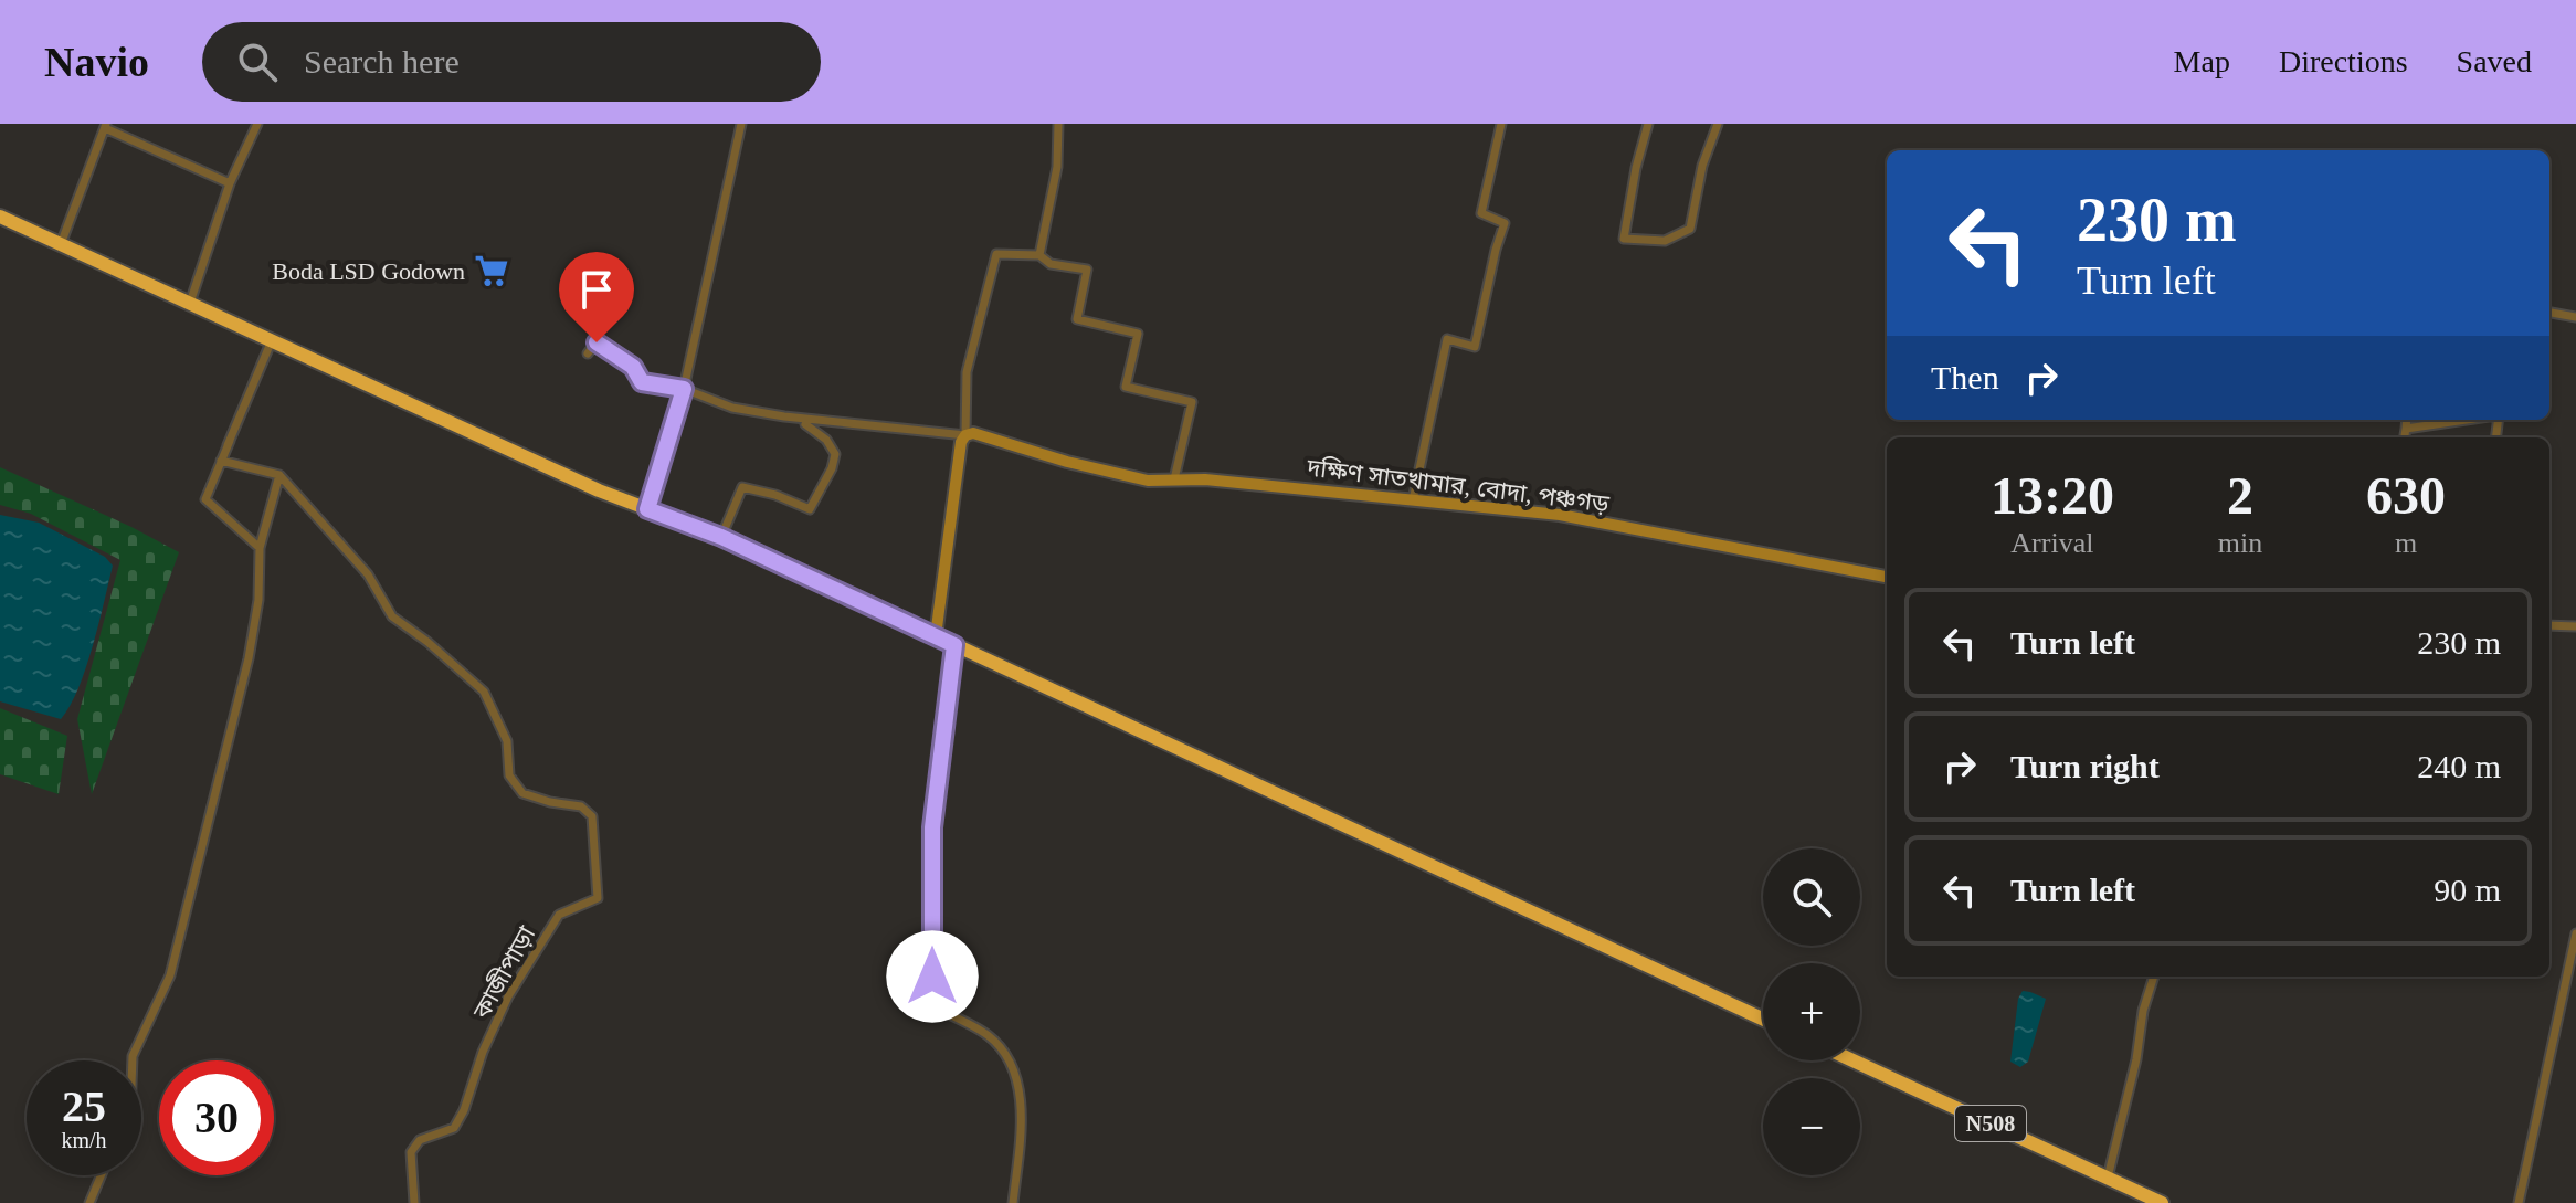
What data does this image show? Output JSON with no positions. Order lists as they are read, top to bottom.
{
  "streets": {
    "highway": ["N508"],
    "street": ["দক্ষিণ সাতখামার, বোদা, পঞ্চগড়", "কাজীপাড়া"]
  },
  "places": {
    "supermarket": ["Boda LSD Godown"]
  },
  "page": {
    "header": "Navio",
    "search": "Search here",
    "nav": ["Map", "Directions", "Saved"],
    "turn": ["230 m", "Turn left"],
    "then": "Then",
    "eta": [
      "13:20",
      "Arrival",
      "2",
      "min",
      "630",
      "m"
    ],
    "list": [
      {
        "name": "Turn left",
        "value": "230 m"
      },
      {
        "name": "Turn right",
        "value": "240 m"
      },
      {
        "name": "Turn left",
        "value": "90 m"
      }
    ],
    "map_buttons": ["+", "−"],
    "speed": "25 km/h",
    "limit": "30"
  }
}
